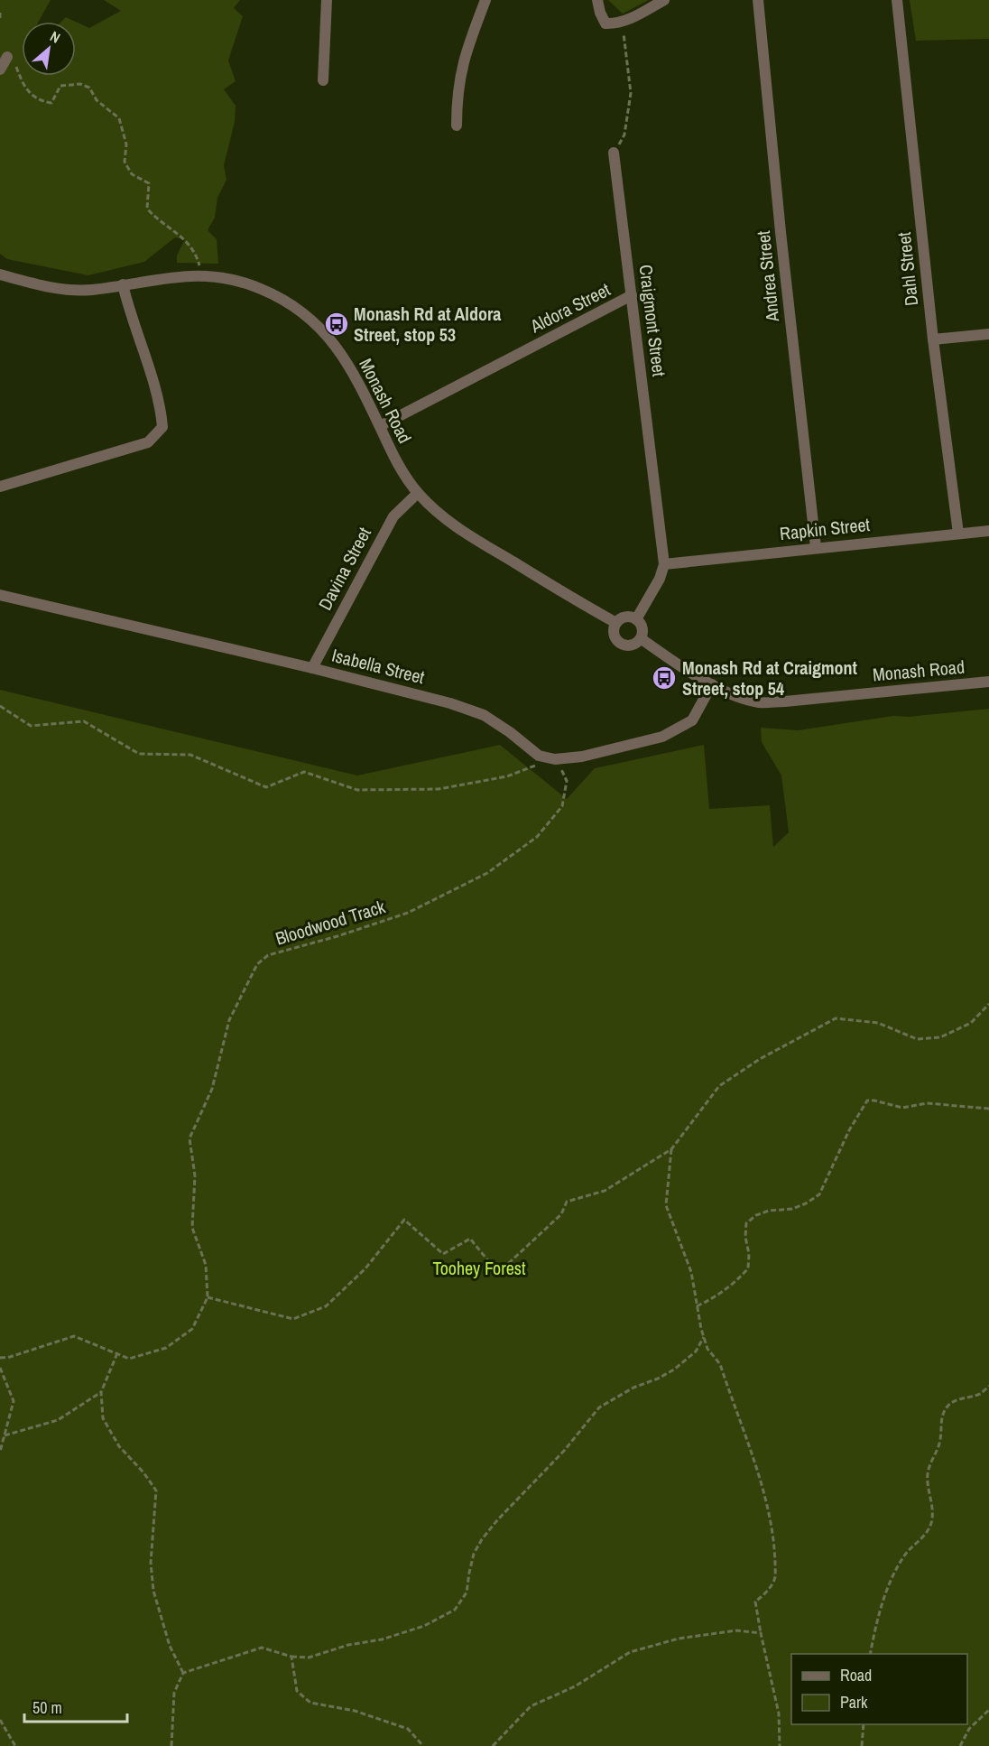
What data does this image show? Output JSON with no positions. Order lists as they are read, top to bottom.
{
  "streets": {
    "street": [
      "Dahl Street",
      "Andrea Street",
      "Aldora Street",
      "Craigmont Street",
      "Monash Road",
      "Rapkin Street",
      "Davina Street",
      "Isabella Street"
    ],
    "path": ["Bloodwood Track"]
  },
  "crossings": [
    ["Dahl Street", "Rapkin Street"],
    ["Andrea Street", "Rapkin Street"],
    ["Aldora Street", "Craigmont Street"],
    ["Aldora Street", "Monash Road"],
    ["Craigmont Street", "Monash Road"],
    ["Craigmont Street", "Rapkin Street"],
    ["Monash Road", "Davina Street"],
    ["Monash Road", "Isabella Street"],
    ["Davina Street", "Isabella Street"],
    ["Isabella Street", "Bloodwood Track"]
  ],
  "parks": ["Toohey Forest"],
  "places": {
    "bus stop": ["Monash Rd at Aldora Street, stop 53", "Monash Rd at Craigmont Street, stop 54"]
  },
  "legend": ["Road", "Park"],
  "scale_bar": "50 m",
  "north": "top right"
}
